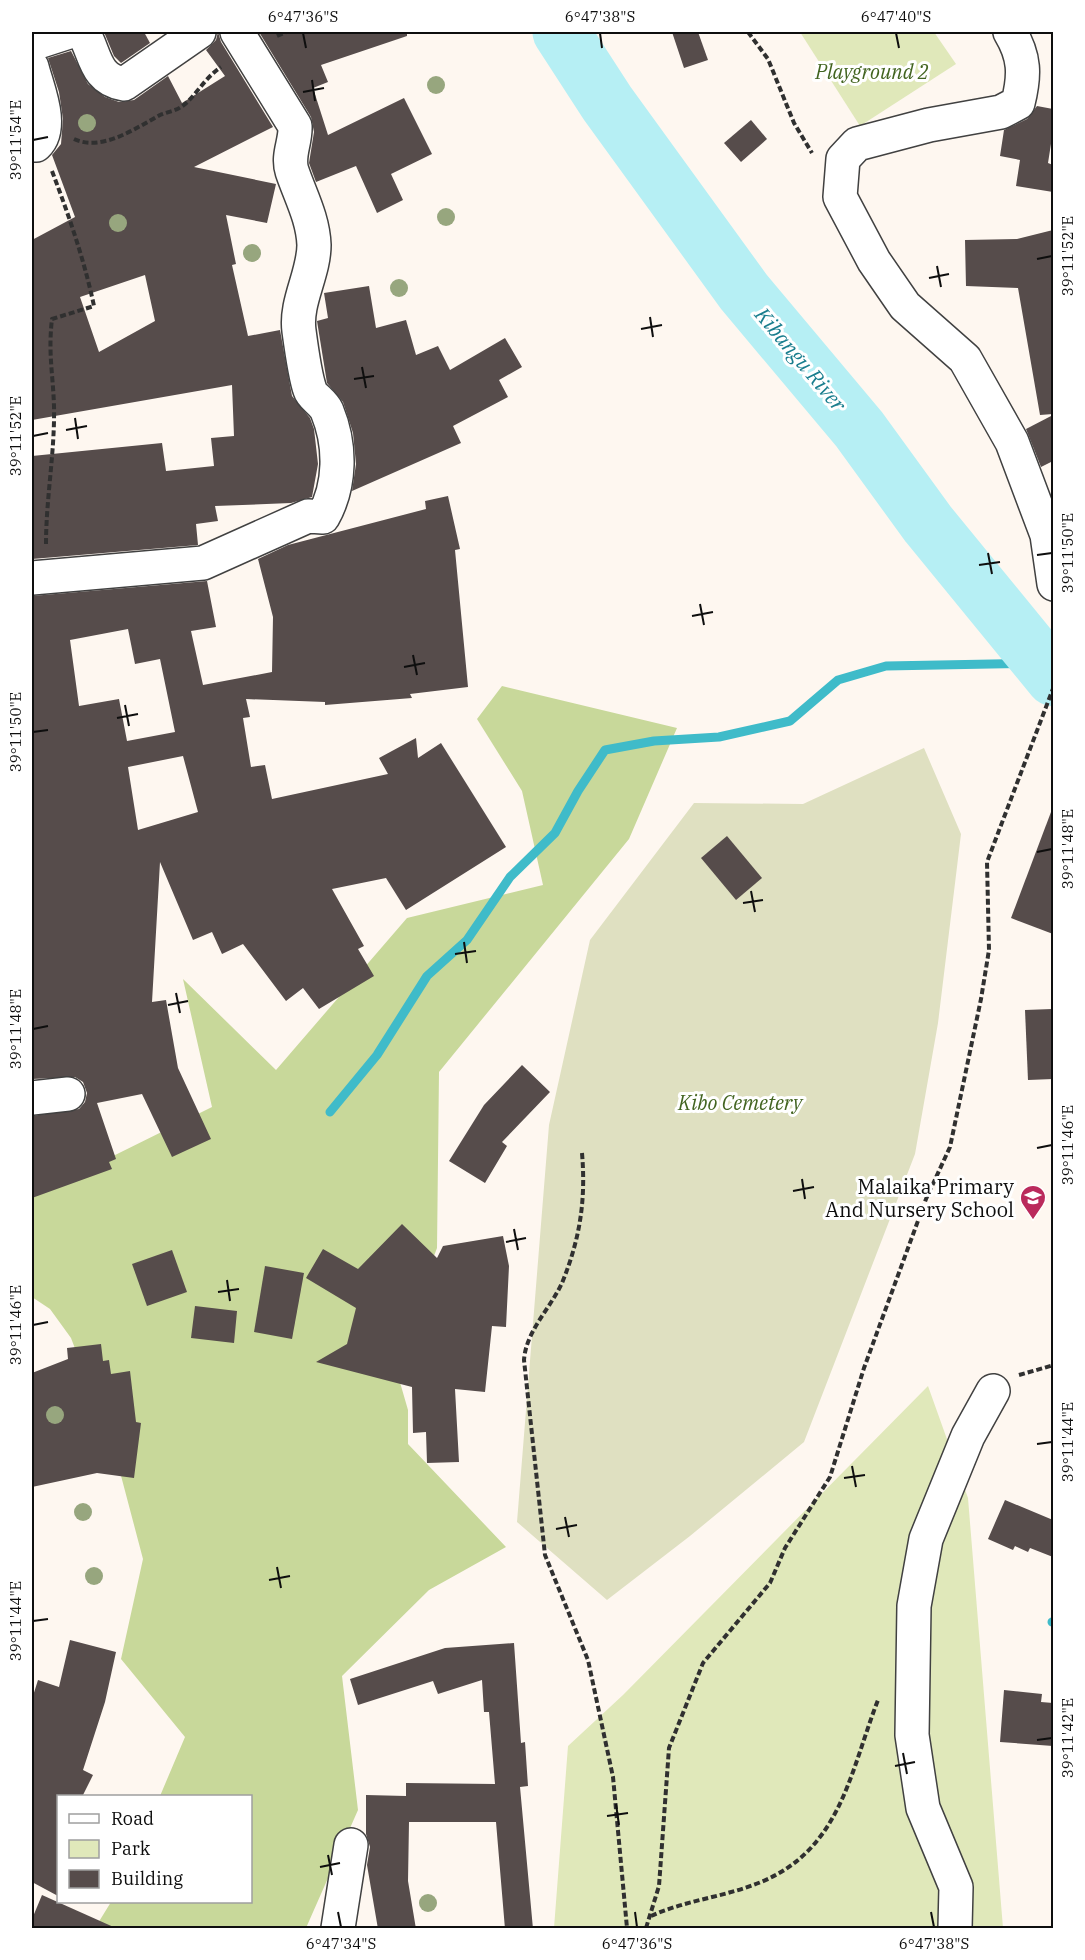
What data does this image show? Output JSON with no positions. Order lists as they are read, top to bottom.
{
  "water": ["Kibangu River"],
  "parks": ["Playground 2", "Kibo Cemetery"],
  "places": {
    "school or university": ["Malaika Primary And Nursery School"]
  },
  "legend": ["Road", "Park", "Building"],
  "coordinates": [
    "6°47'36\"S",
    "6°47'38\"S",
    "6°47'40\"S",
    "39°11'54\"E",
    "39°11'52\"E",
    "39°11'50\"E",
    "39°11'48\"E",
    "39°11'46\"E",
    "39°11'44\"E",
    "39°11'42\"E",
    "6°47'34\"S"
  ]
}
